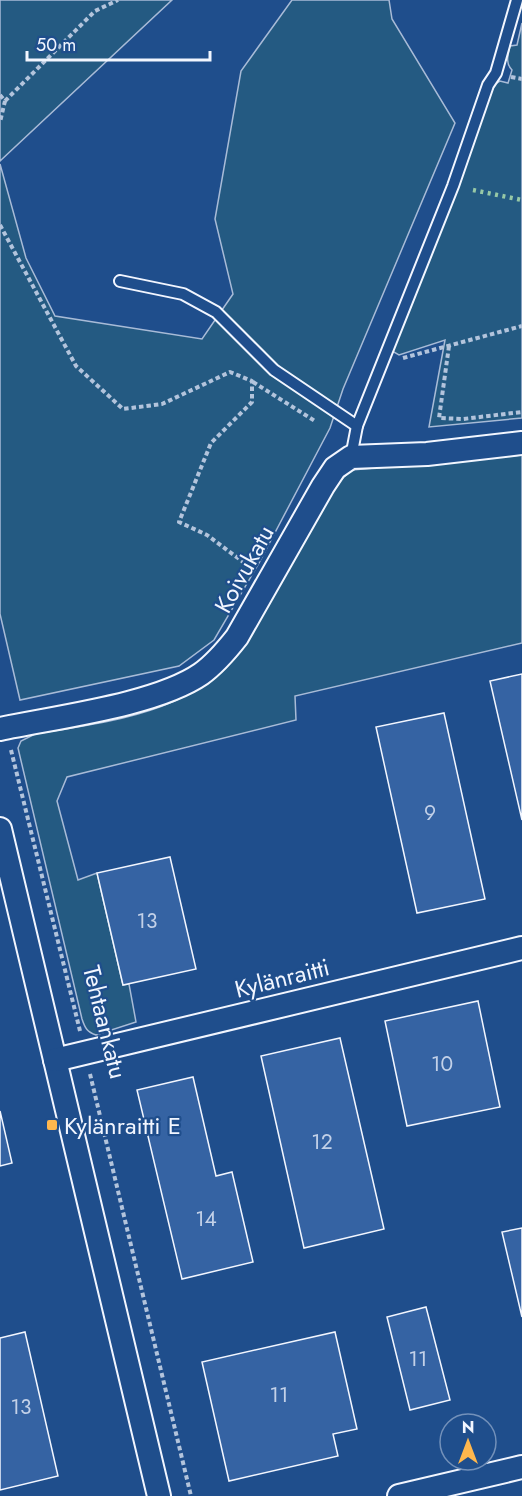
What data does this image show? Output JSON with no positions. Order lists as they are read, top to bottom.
{
  "streets": {
    "street": ["Koivukatu", "Kylänraitti"],
    "path": ["Tehtaankatu"]
  },
  "crossings": [
    ["Koivukatu", "Tehtaankatu"],
    ["Kylänraitti", "Tehtaankatu"]
  ],
  "places": {
    "transit": ["Kylänraitti E"]
  },
  "house_numbers": [
    "9",
    "13",
    "10",
    "12",
    "14",
    "11",
    "11",
    "13"
  ],
  "scale_bar": "50 m",
  "north": "top"
}
